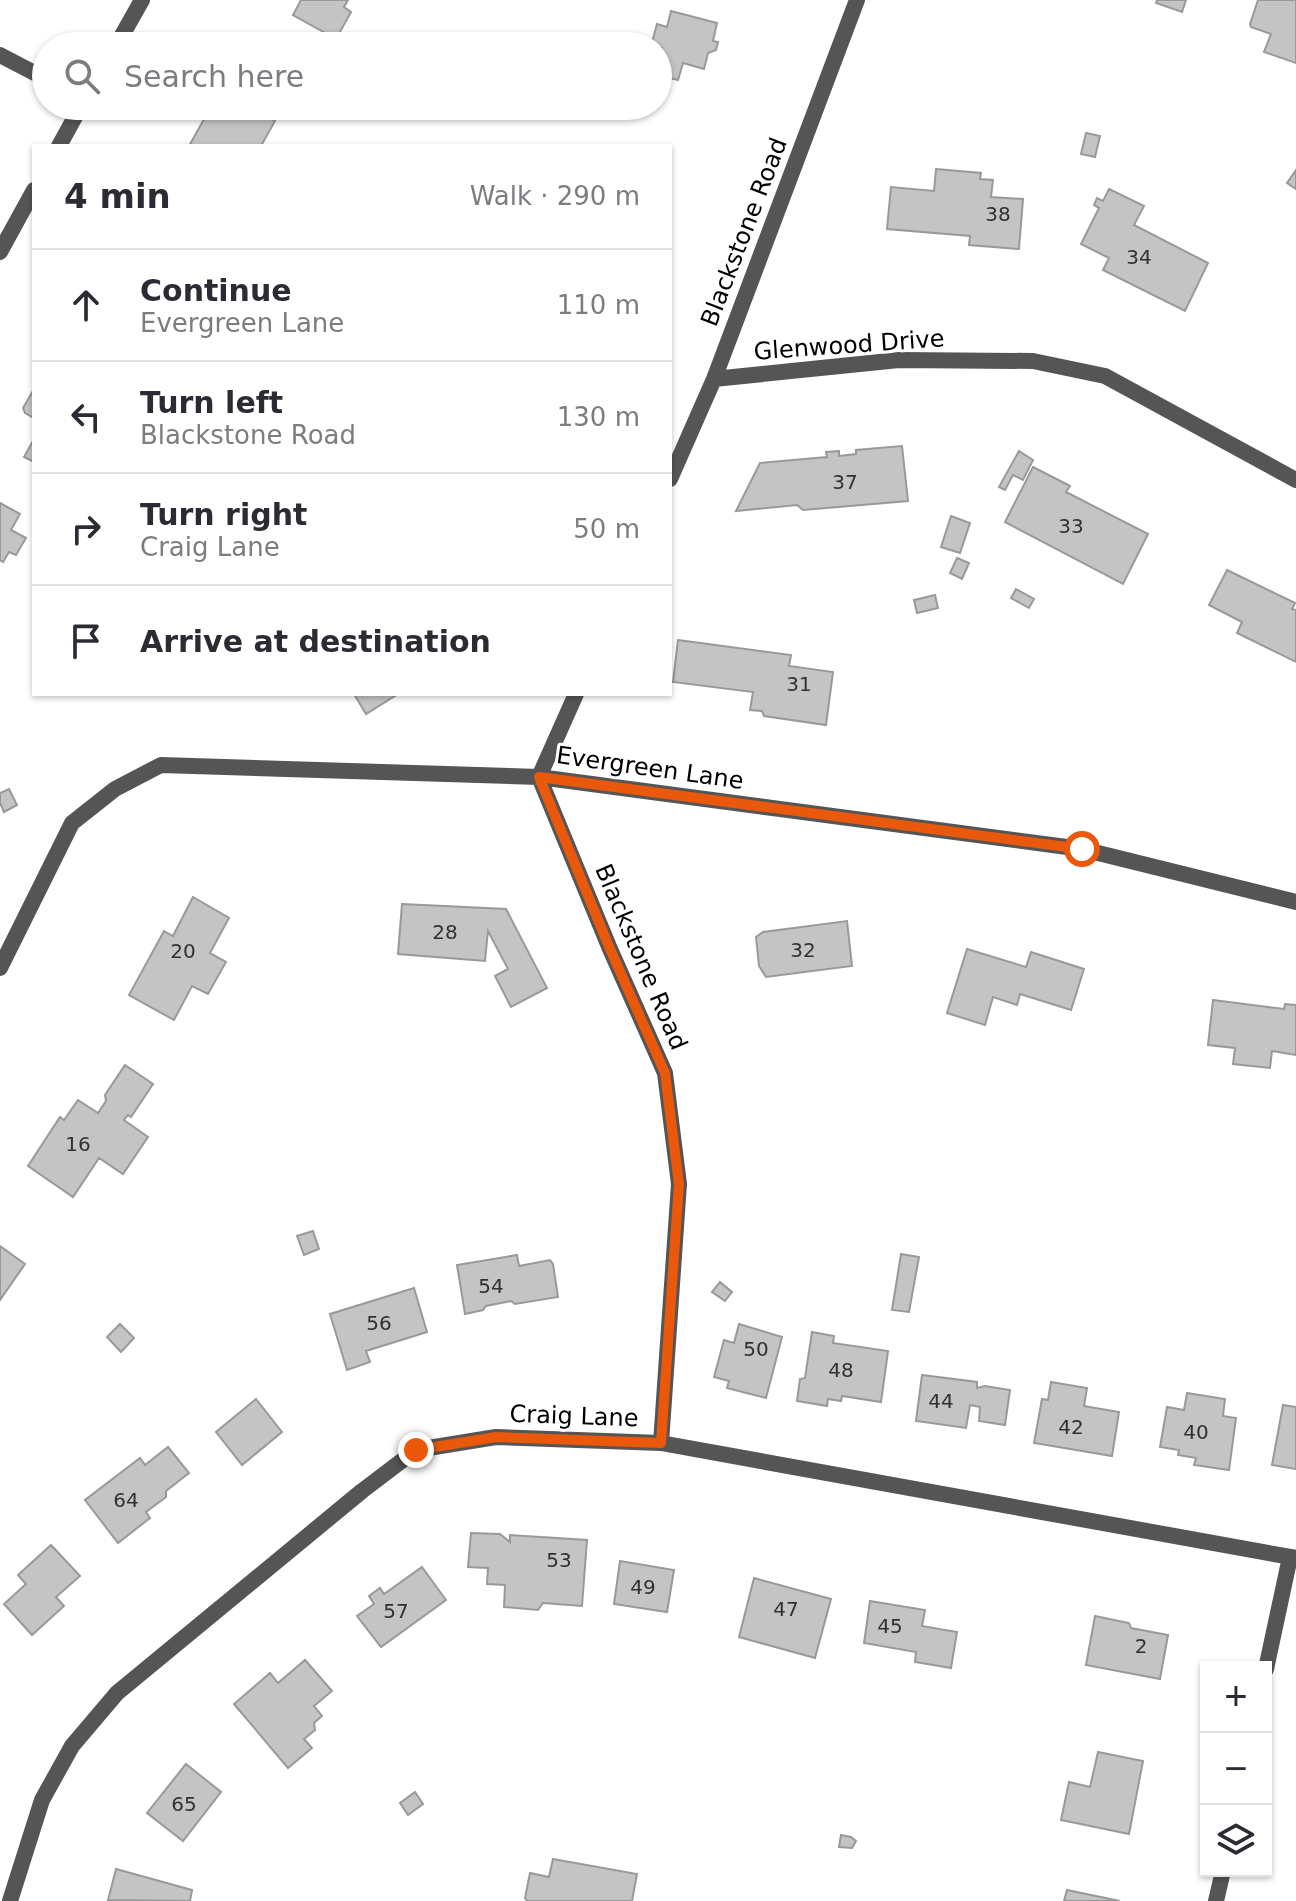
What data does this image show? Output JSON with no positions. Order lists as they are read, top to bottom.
{
  "streets": {
    "street": [
      "Blackstone Road",
      "Glenwood Drive",
      "Evergreen Lane",
      "Craig Lane"
    ]
  },
  "crossings": [
    ["Blackstone Road", "Glenwood Drive"],
    ["Blackstone Road", "Evergreen Lane"],
    ["Blackstone Road", "Craig Lane"]
  ],
  "house_numbers": [
    "38",
    "34",
    "37",
    "33",
    "31",
    "28",
    "32",
    "20",
    "16",
    "54",
    "56",
    "50",
    "48",
    "44",
    "42",
    "40",
    "64",
    "53",
    "49",
    "47",
    "57",
    "45",
    "2",
    "65"
  ],
  "page": {
    "search": "Search here",
    "heading": ["4 min", "Walk · 290 m"],
    "list": [
      ["Continue", "Evergreen Lane", "110 m"],
      ["Turn left", "Blackstone Road", "130 m"],
      ["Turn right", "Craig Lane", "50 m"],
      "Arrive at destination"
    ],
    "map_buttons": ["+", "−"]
  }
}
